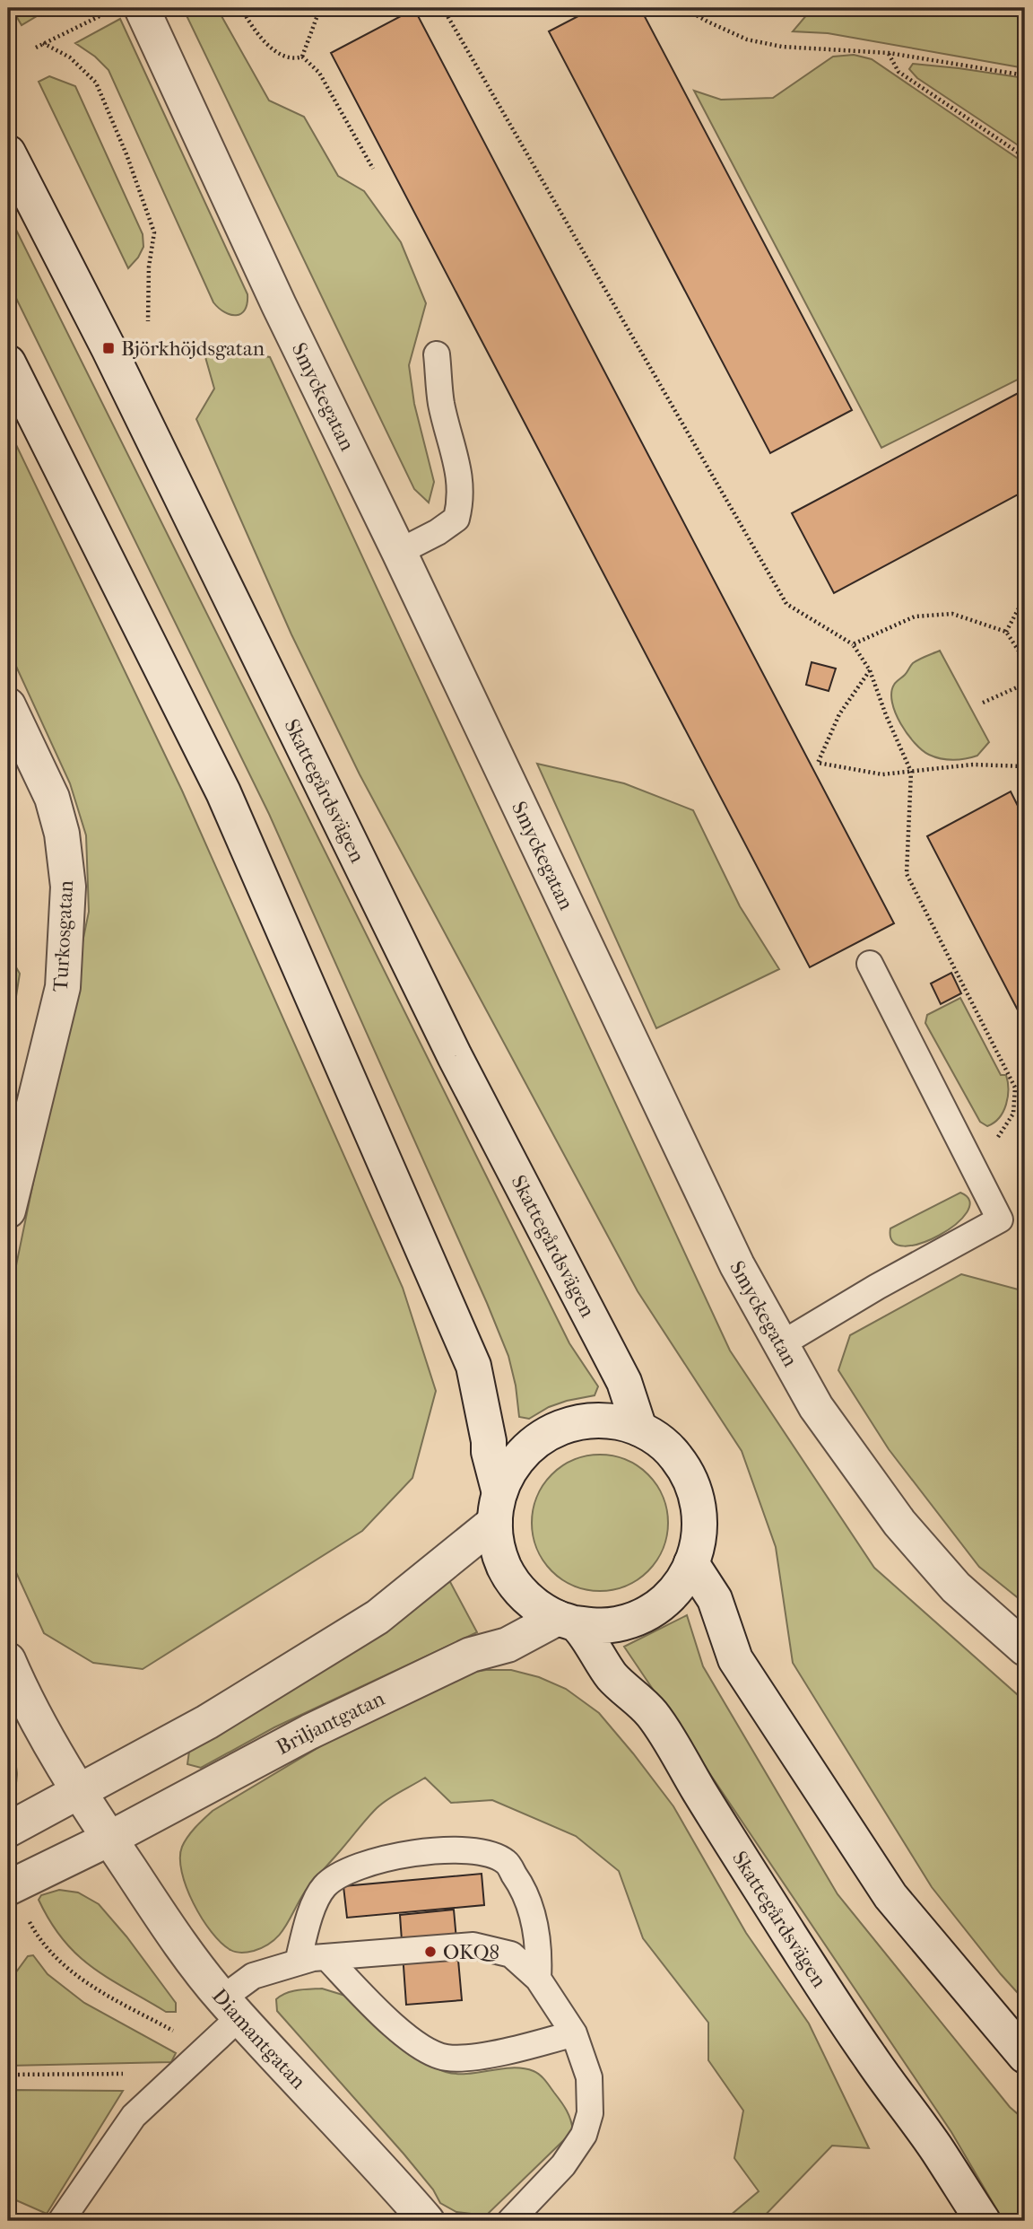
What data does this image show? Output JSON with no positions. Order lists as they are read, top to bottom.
{
  "streets": {
    "street": [
      "Smyckegatan",
      "Skattegårdsvägen",
      "Turkosgatan",
      "Briljantgatan",
      "Diamantgatan"
    ]
  },
  "crossings": [
    ["Skattegårdsvägen", "Briljantgatan"],
    ["Briljantgatan", "Diamantgatan"]
  ],
  "places": {
    "transit": ["Björkhöjdsgatan"],
    "other": ["OKQ8"]
  }
}
